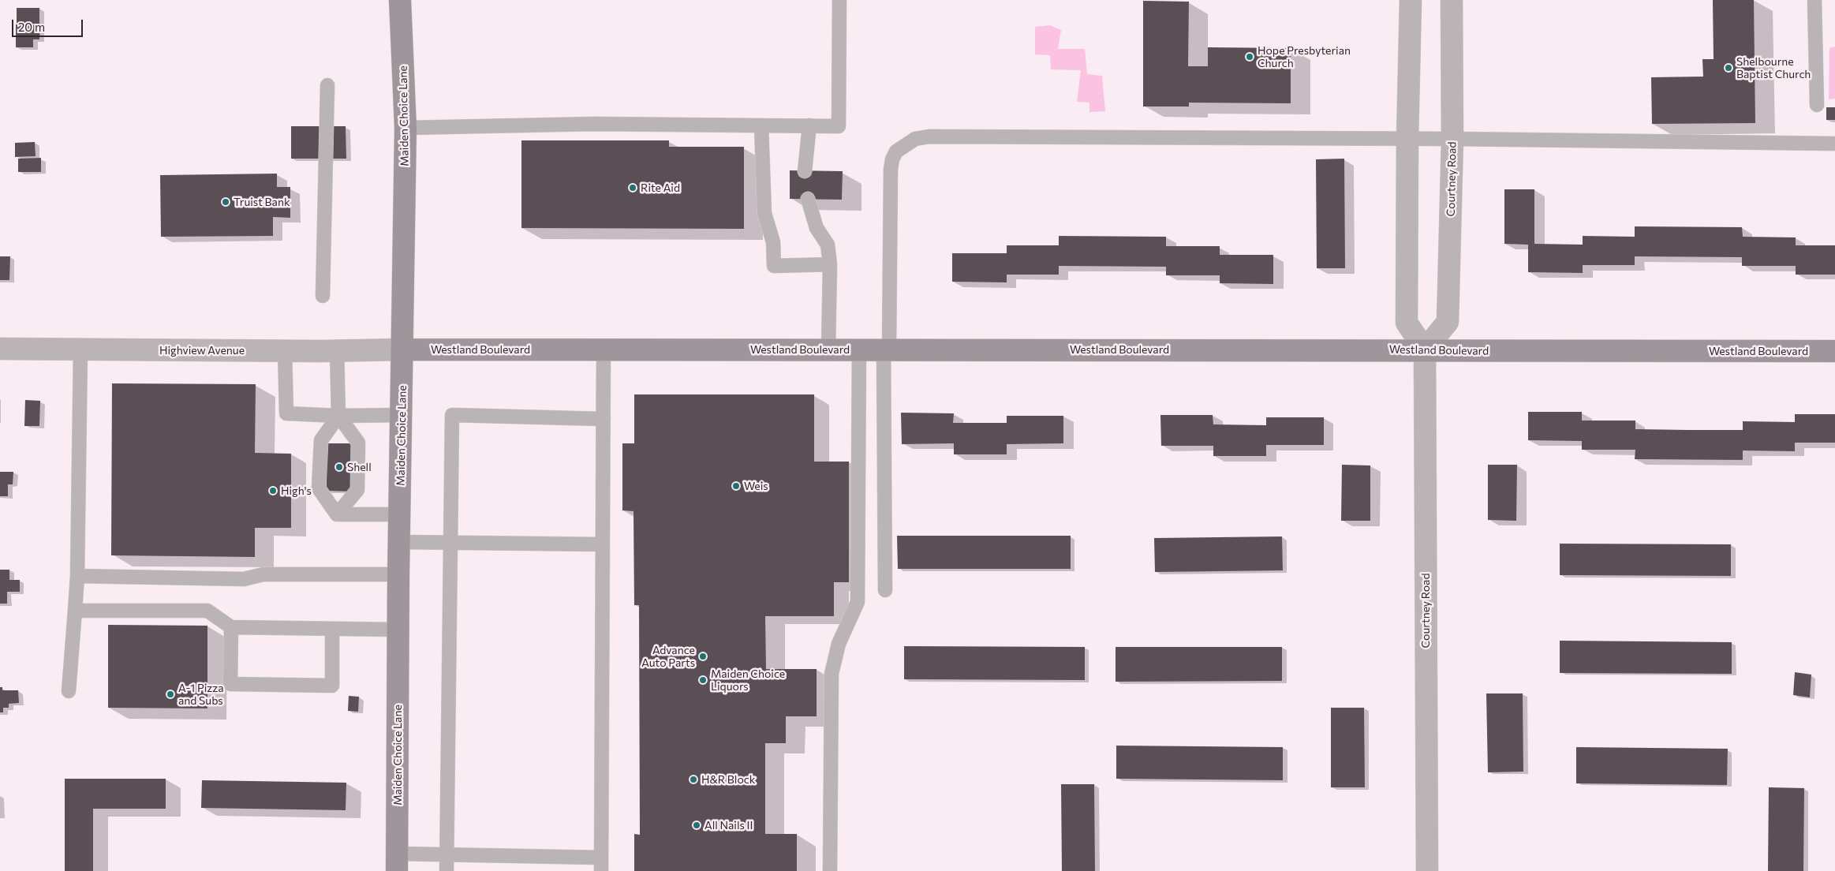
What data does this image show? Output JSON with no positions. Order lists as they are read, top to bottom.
{
  "streets": {
    "street": [
      "Maiden Choice Lane",
      "Courtney Road",
      "Westland Boulevard",
      "Highview Avenue"
    ]
  },
  "crossings": [
    ["Maiden Choice Lane", "Westland Boulevard"],
    ["Maiden Choice Lane", "Highview Avenue"],
    ["Courtney Road", "Westland Boulevard"],
    ["Westland Boulevard", "Highview Avenue"]
  ],
  "places": [
    "Hope Presbyterian Church",
    "Shelbourne Baptist Church",
    "Rite Aid",
    "Truist Bank",
    "Shell",
    "Weis",
    "High's",
    "Advance Auto Parts",
    "Maiden Choice Liquors",
    "A-1 Pizza and Subs",
    "H&R Block",
    "All Nails II"
  ],
  "scale_bar": "20 m"
}
